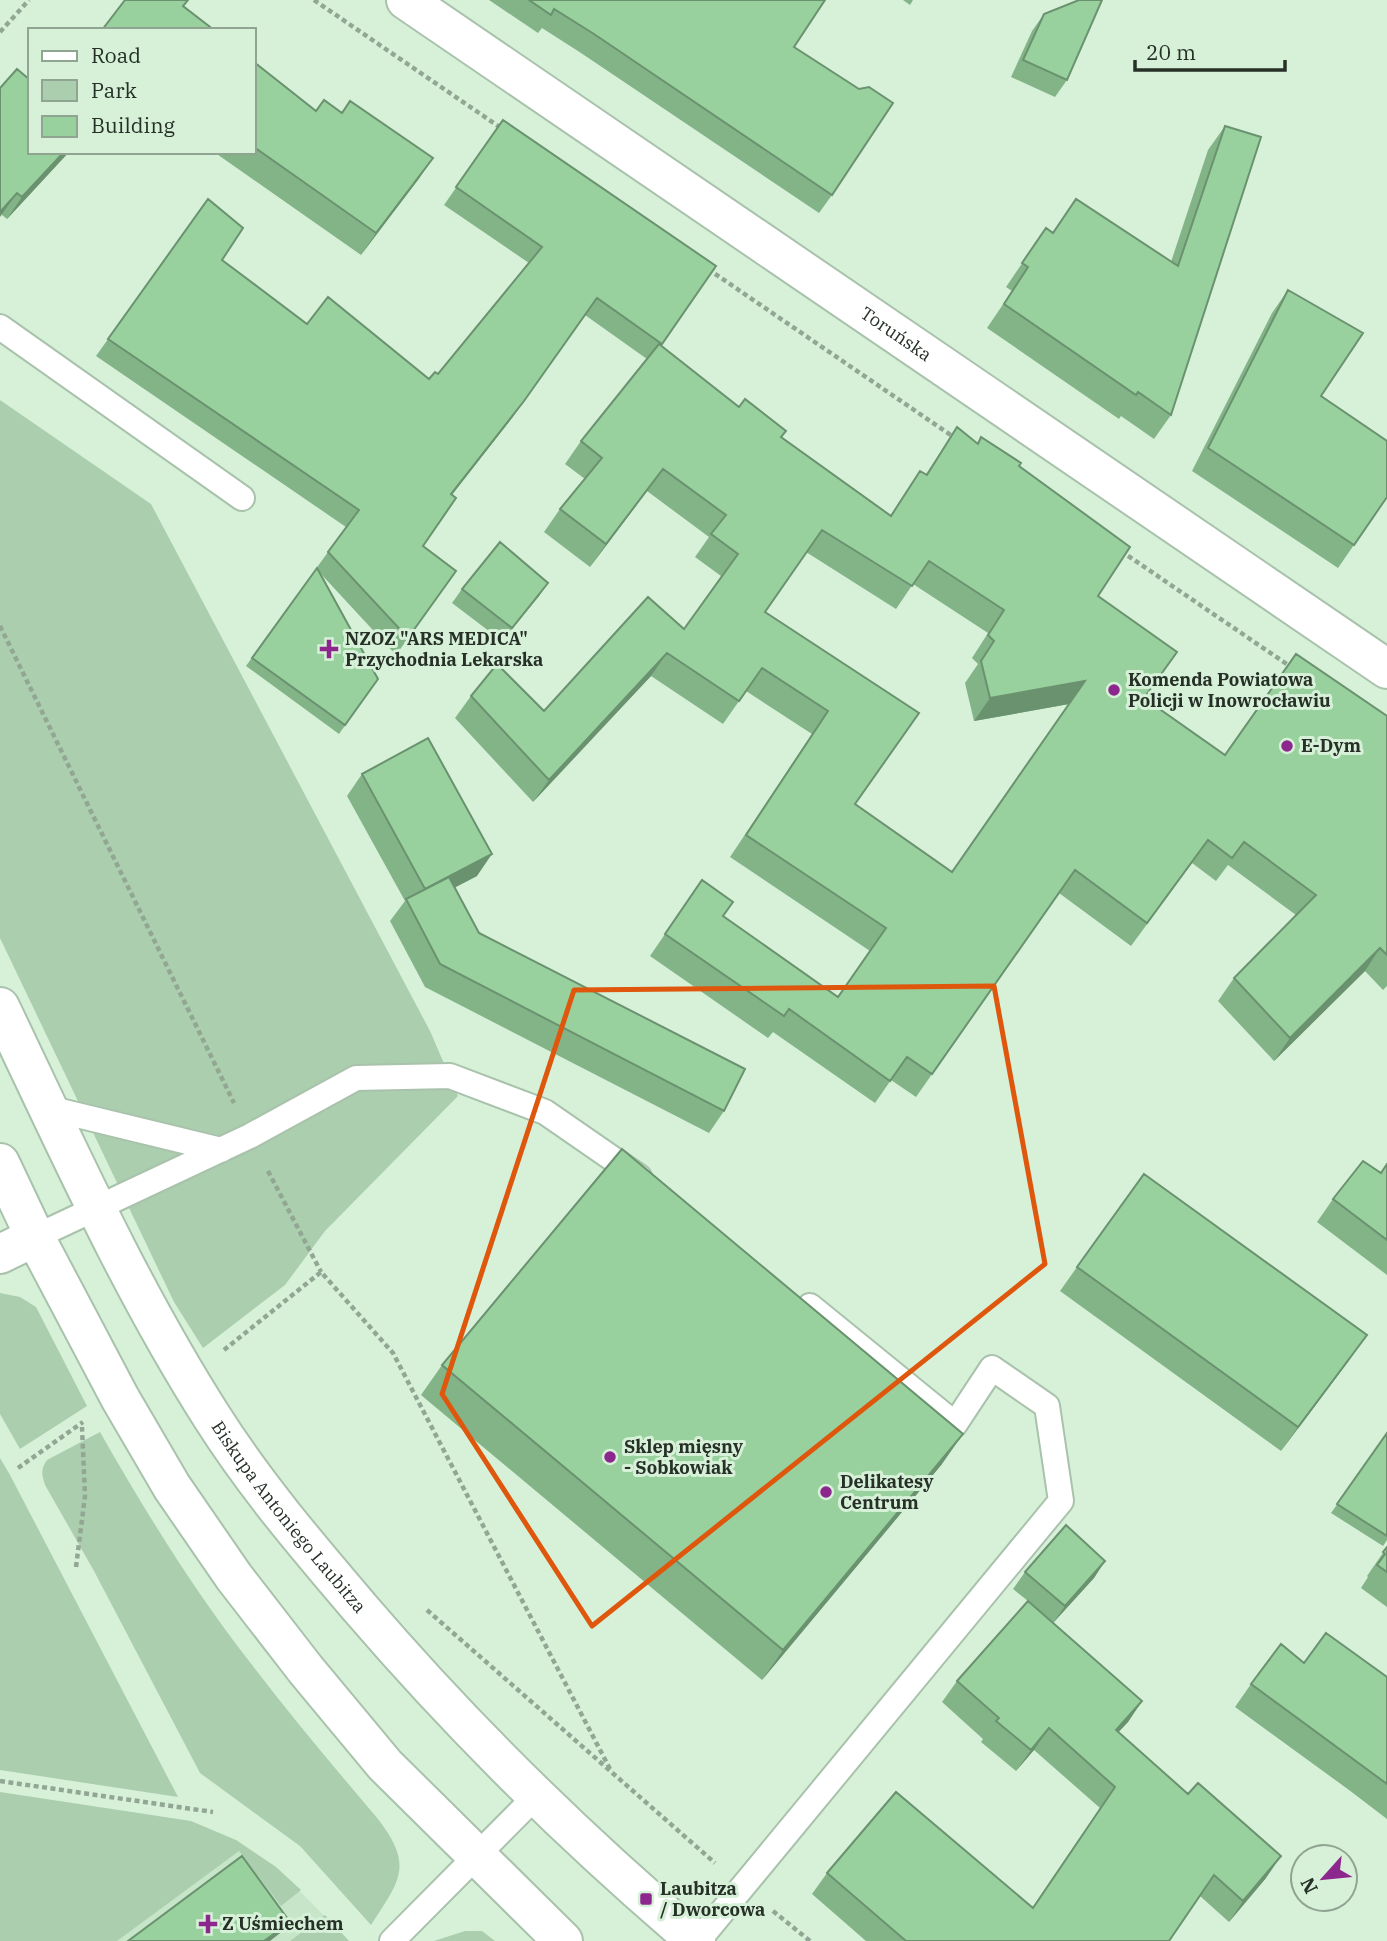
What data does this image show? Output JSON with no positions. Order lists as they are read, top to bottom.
{
  "streets": {
    "main road": ["Toruńska", "Biskupa Antoniego Laubitza"]
  },
  "places": {
    "health": ["NZOZ \"ARS MEDICA\" Przychodnia Lekarska", "Z Uśmiechem"],
    "other": [
      "Komenda Powiatowa Policji w Inowrocławiu",
      "E-Dym",
      "Sklep mięsny - Sobkowiak",
      "Delikatesy Centrum"
    ],
    "transit": ["Laubitza / Dworcowa"]
  },
  "legend": ["Road", "Park", "Building"],
  "scale_bar": "20 m",
  "north": "bottom left"
}
